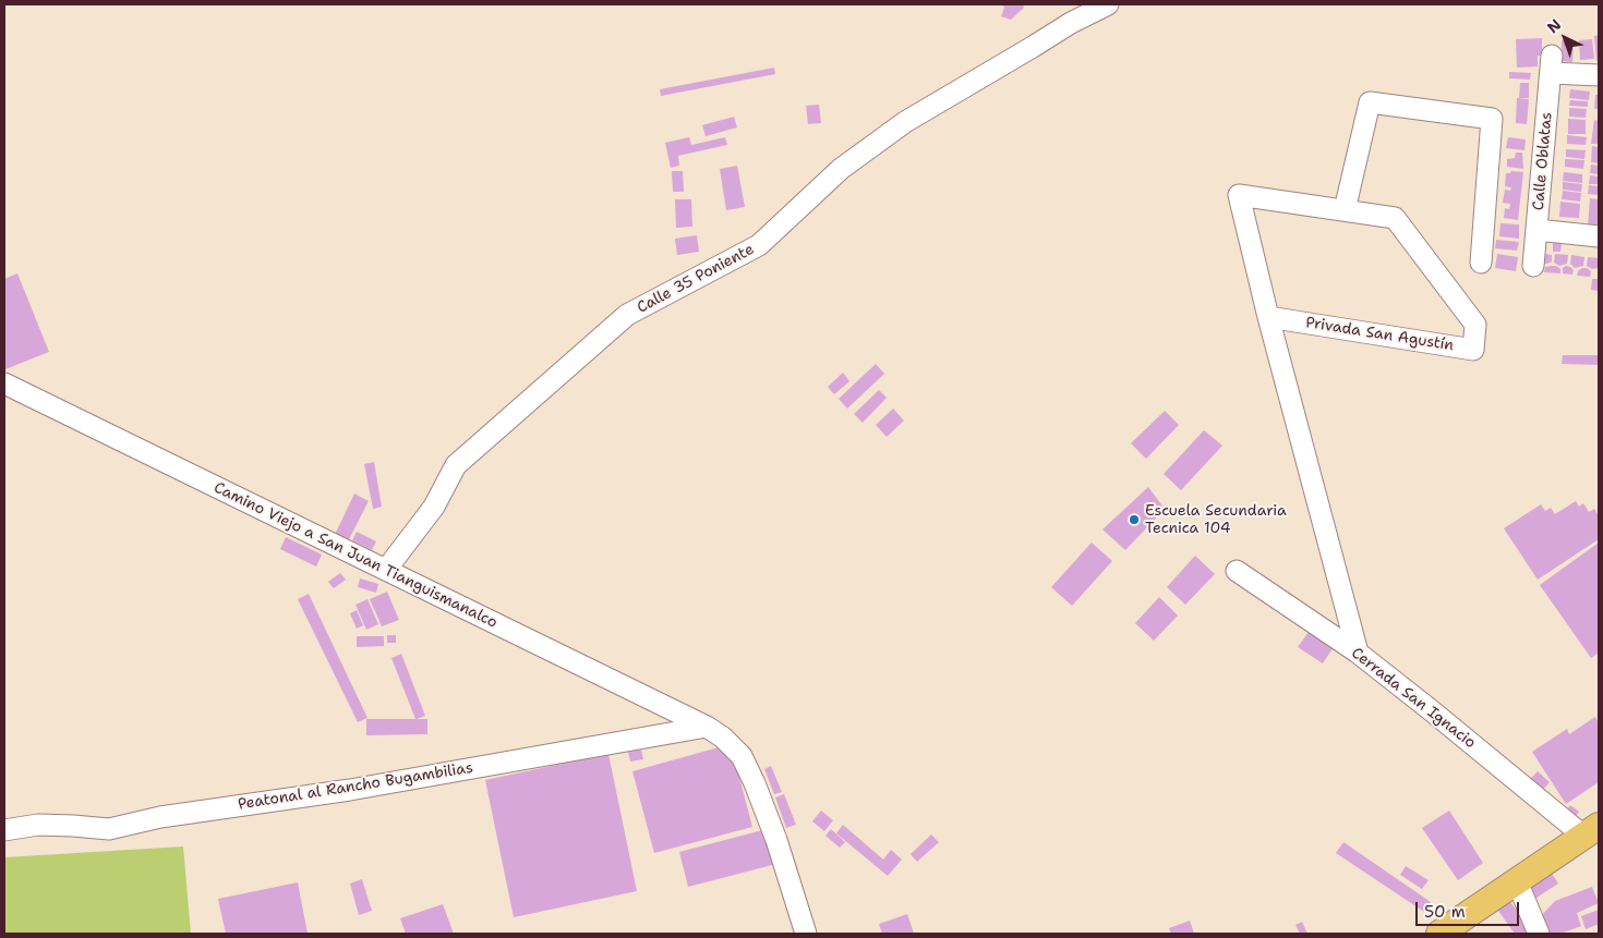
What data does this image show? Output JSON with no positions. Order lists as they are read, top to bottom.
{
  "streets": {
    "street": [
      "Calle Oblatas",
      "Calle 35 Poniente",
      "Privada San Agustín",
      "Camino Viejo a San Juan Tianguismanalco",
      "Cerrada San Ignacio",
      "Peatonal al Rancho Bugambilias"
    ]
  },
  "crossings": [
    ["Calle 35 Poniente", "Camino Viejo a San Juan Tianguismanalco"],
    ["Privada San Agustín", "Cerrada San Ignacio"],
    ["Camino Viejo a San Juan Tianguismanalco", "Peatonal al Rancho Bugambilias"]
  ],
  "places": ["Escuela Secundaria Tecnica 104"],
  "scale_bar": "50 m",
  "north": "top left"
}
